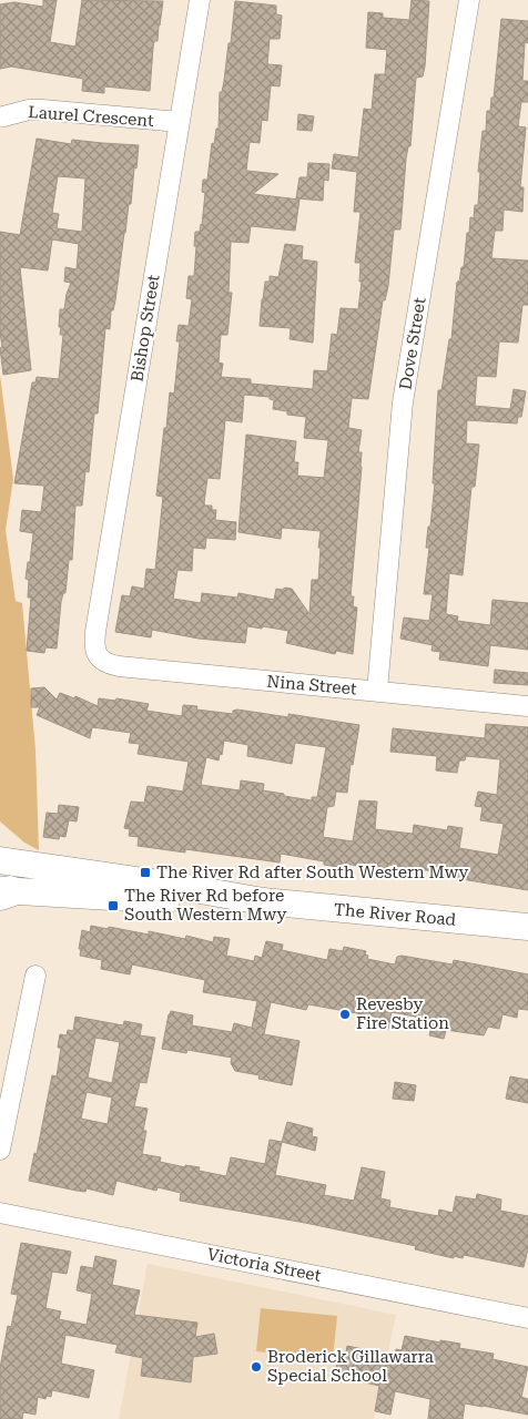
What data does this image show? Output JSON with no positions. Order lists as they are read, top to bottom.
{
  "streets": {
    "main road": ["The River Road"],
    "street": [
      "Laurel Crescent",
      "Bishop Street",
      "Dove Street",
      "Nina Street",
      "Victoria Street"
    ]
  },
  "crossings": [
    ["Laurel Crescent", "Bishop Street"],
    ["Bishop Street", "Nina Street"],
    ["Dove Street", "Nina Street"]
  ],
  "places": {
    "transit": ["The River Rd after South Western Mwy", "The River Rd before South Western Mwy"],
    "other": ["Revesby Fire Station", "Broderick Gillawarra Special School"]
  }
}
